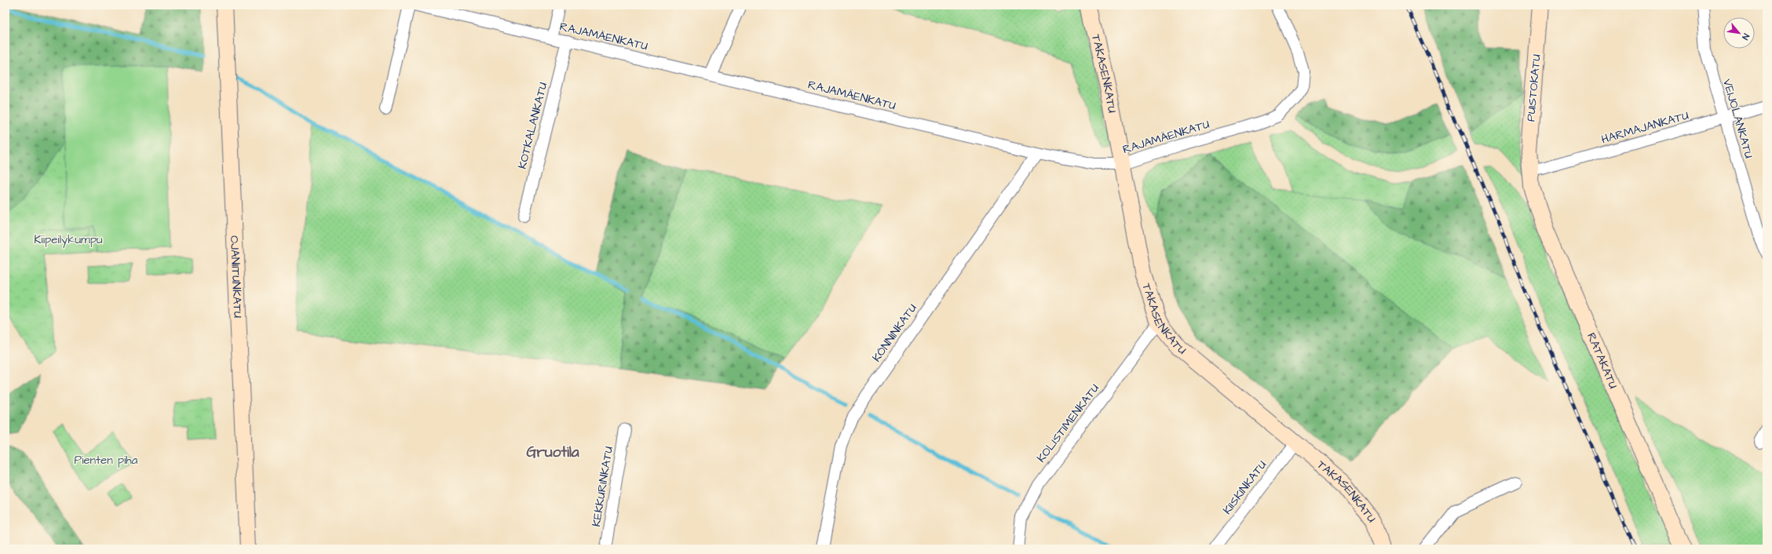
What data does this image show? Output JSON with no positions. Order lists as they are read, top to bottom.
{
  "streets": {
    "street": [
      "RAJAMÄENKATU",
      "TAKASENKATU",
      "PUISTOKATU",
      "VEIJOLANKATU",
      "KOTKALANKATU",
      "HARMAJANKATU",
      "OJANIITUNKATU",
      "KÖNNINKATU",
      "RATAKATU",
      "KOLISTIMENKATU",
      "KEKKURINKATU",
      "KIISKINKATU"
    ]
  },
  "crossings": [
    ["RAJAMÄENKATU", "TAKASENKATU"],
    ["RAJAMÄENKATU", "KOTKALANKATU"],
    ["RAJAMÄENKATU", "KÖNNINKATU"],
    ["TAKASENKATU", "KOLISTIMENKATU"],
    ["TAKASENKATU", "KIISKINKATU"],
    ["PUISTOKATU", "HARMAJANKATU"],
    ["PUISTOKATU", "RATAKATU"],
    ["VEIJOLANKATU", "HARMAJANKATU"],
    ["HARMAJANKATU", "RATAKATU"]
  ],
  "districts": ["Gruotila"],
  "parks": ["Kiipeilykumpu", "Pienten piha"],
  "north": "bottom right"
}
